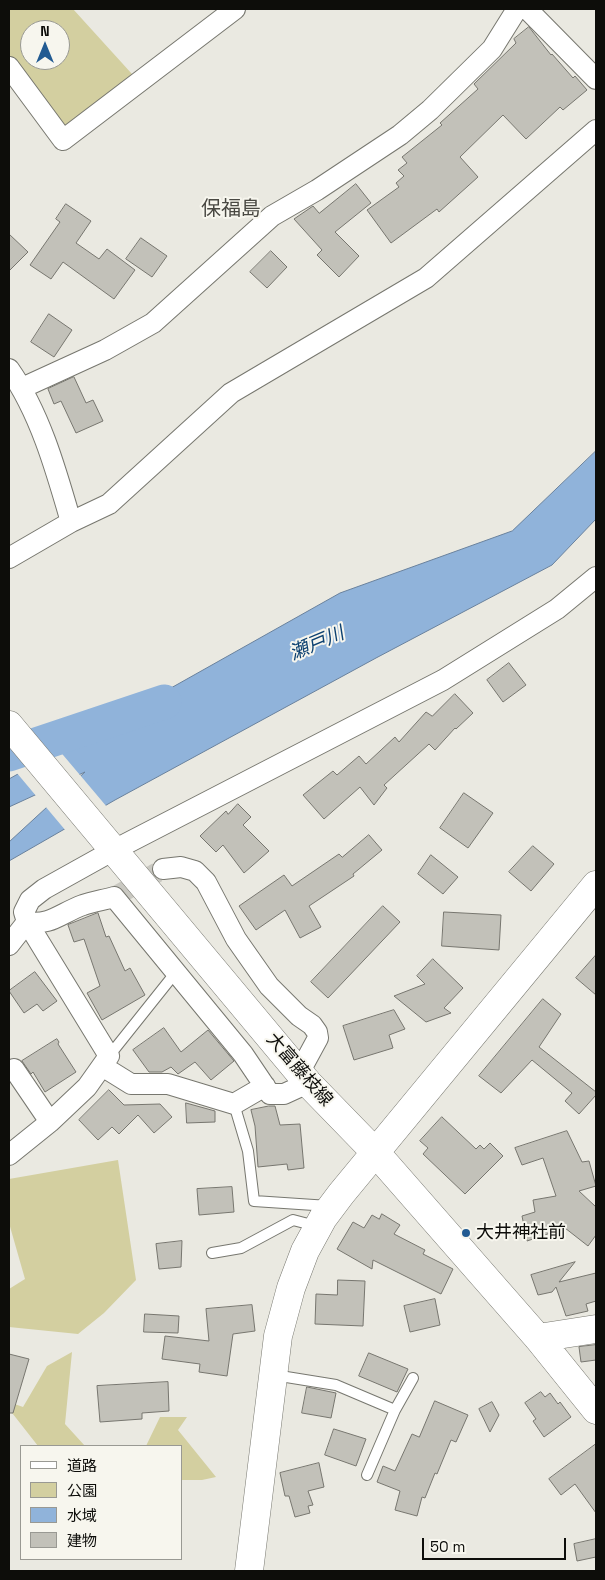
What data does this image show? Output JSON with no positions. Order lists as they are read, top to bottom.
{
  "streets": {
    "main road": ["大富藤枝線"]
  },
  "districts": ["保福島"],
  "water": ["瀬戸川"],
  "places": ["大井神社前"],
  "legend": [
    "道路",
    "公園",
    "水域",
    "建物"
  ],
  "scale_bar": "50 m",
  "north": "top"
}
